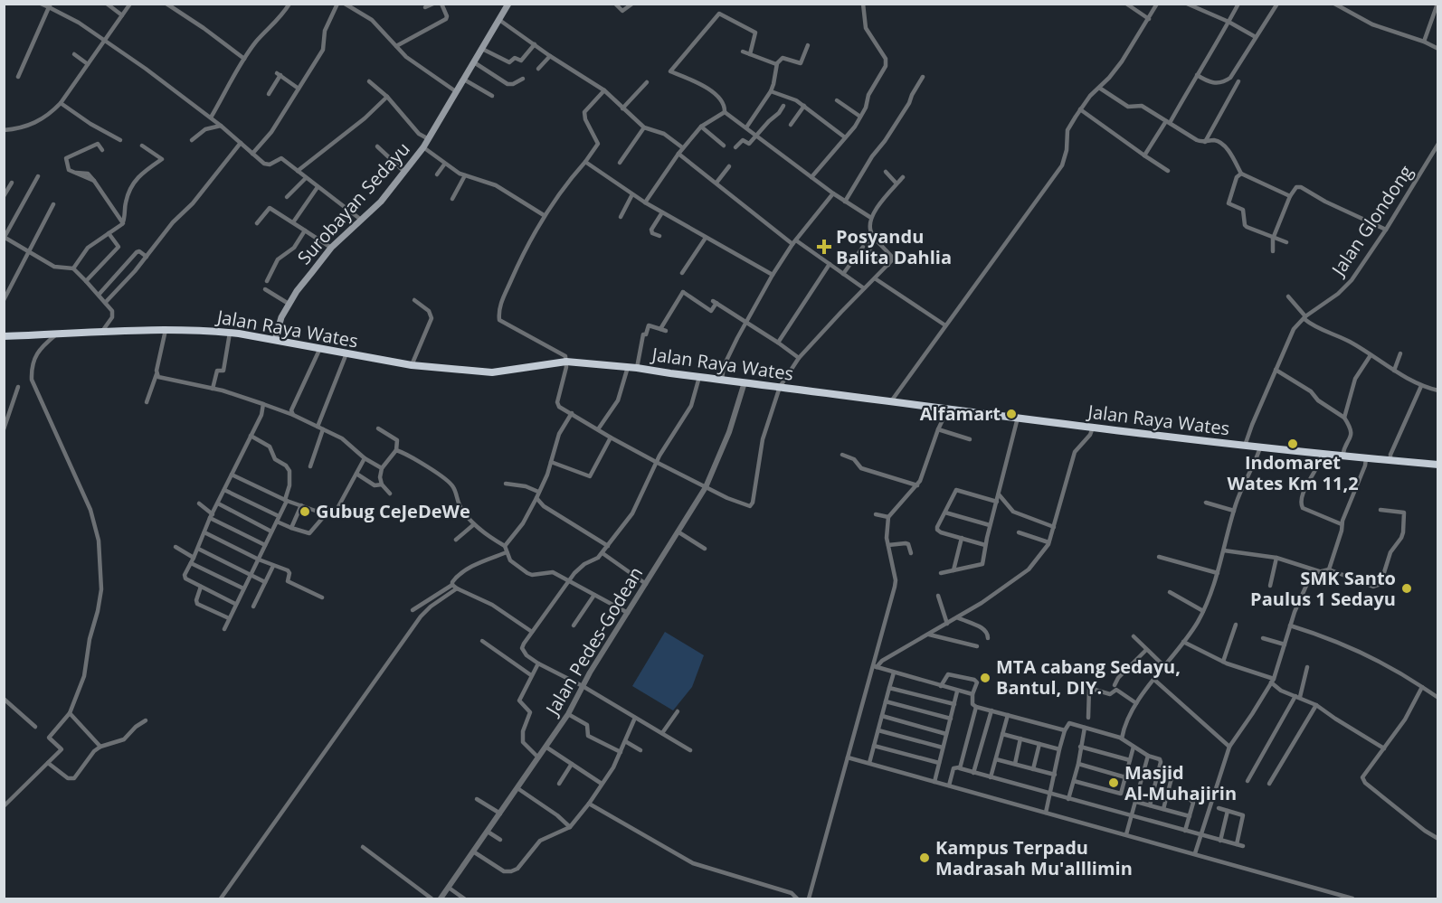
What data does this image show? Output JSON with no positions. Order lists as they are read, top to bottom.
{
  "streets": {
    "highway": ["Jalan Raya Wates"],
    "main road": ["Surobayan Sedayu"],
    "street": ["Jalan Glondong", "Jalan Pedes-Godean"]
  },
  "crossings": [
    ["Surobayan Sedayu", "Jalan Raya Wates"],
    ["Jalan Glondong", "Jalan Raya Wates"],
    ["Jalan Raya Wates", "Jalan Pedes-Godean"]
  ],
  "places": {
    "health": ["Posyandu Balita Dahlia"],
    "other": [
      "Alfamart",
      "Indomaret Wates Km 11,2",
      "Gubug CeJeDeWe",
      "SMK Santo Paulus 1 Sedayu",
      "MTA cabang Sedayu, Bantul, DIY.",
      "Masjid Al-Muhajirin",
      "Kampus Terpadu Madrasah Mu'alllimin"
    ]
  }
}
